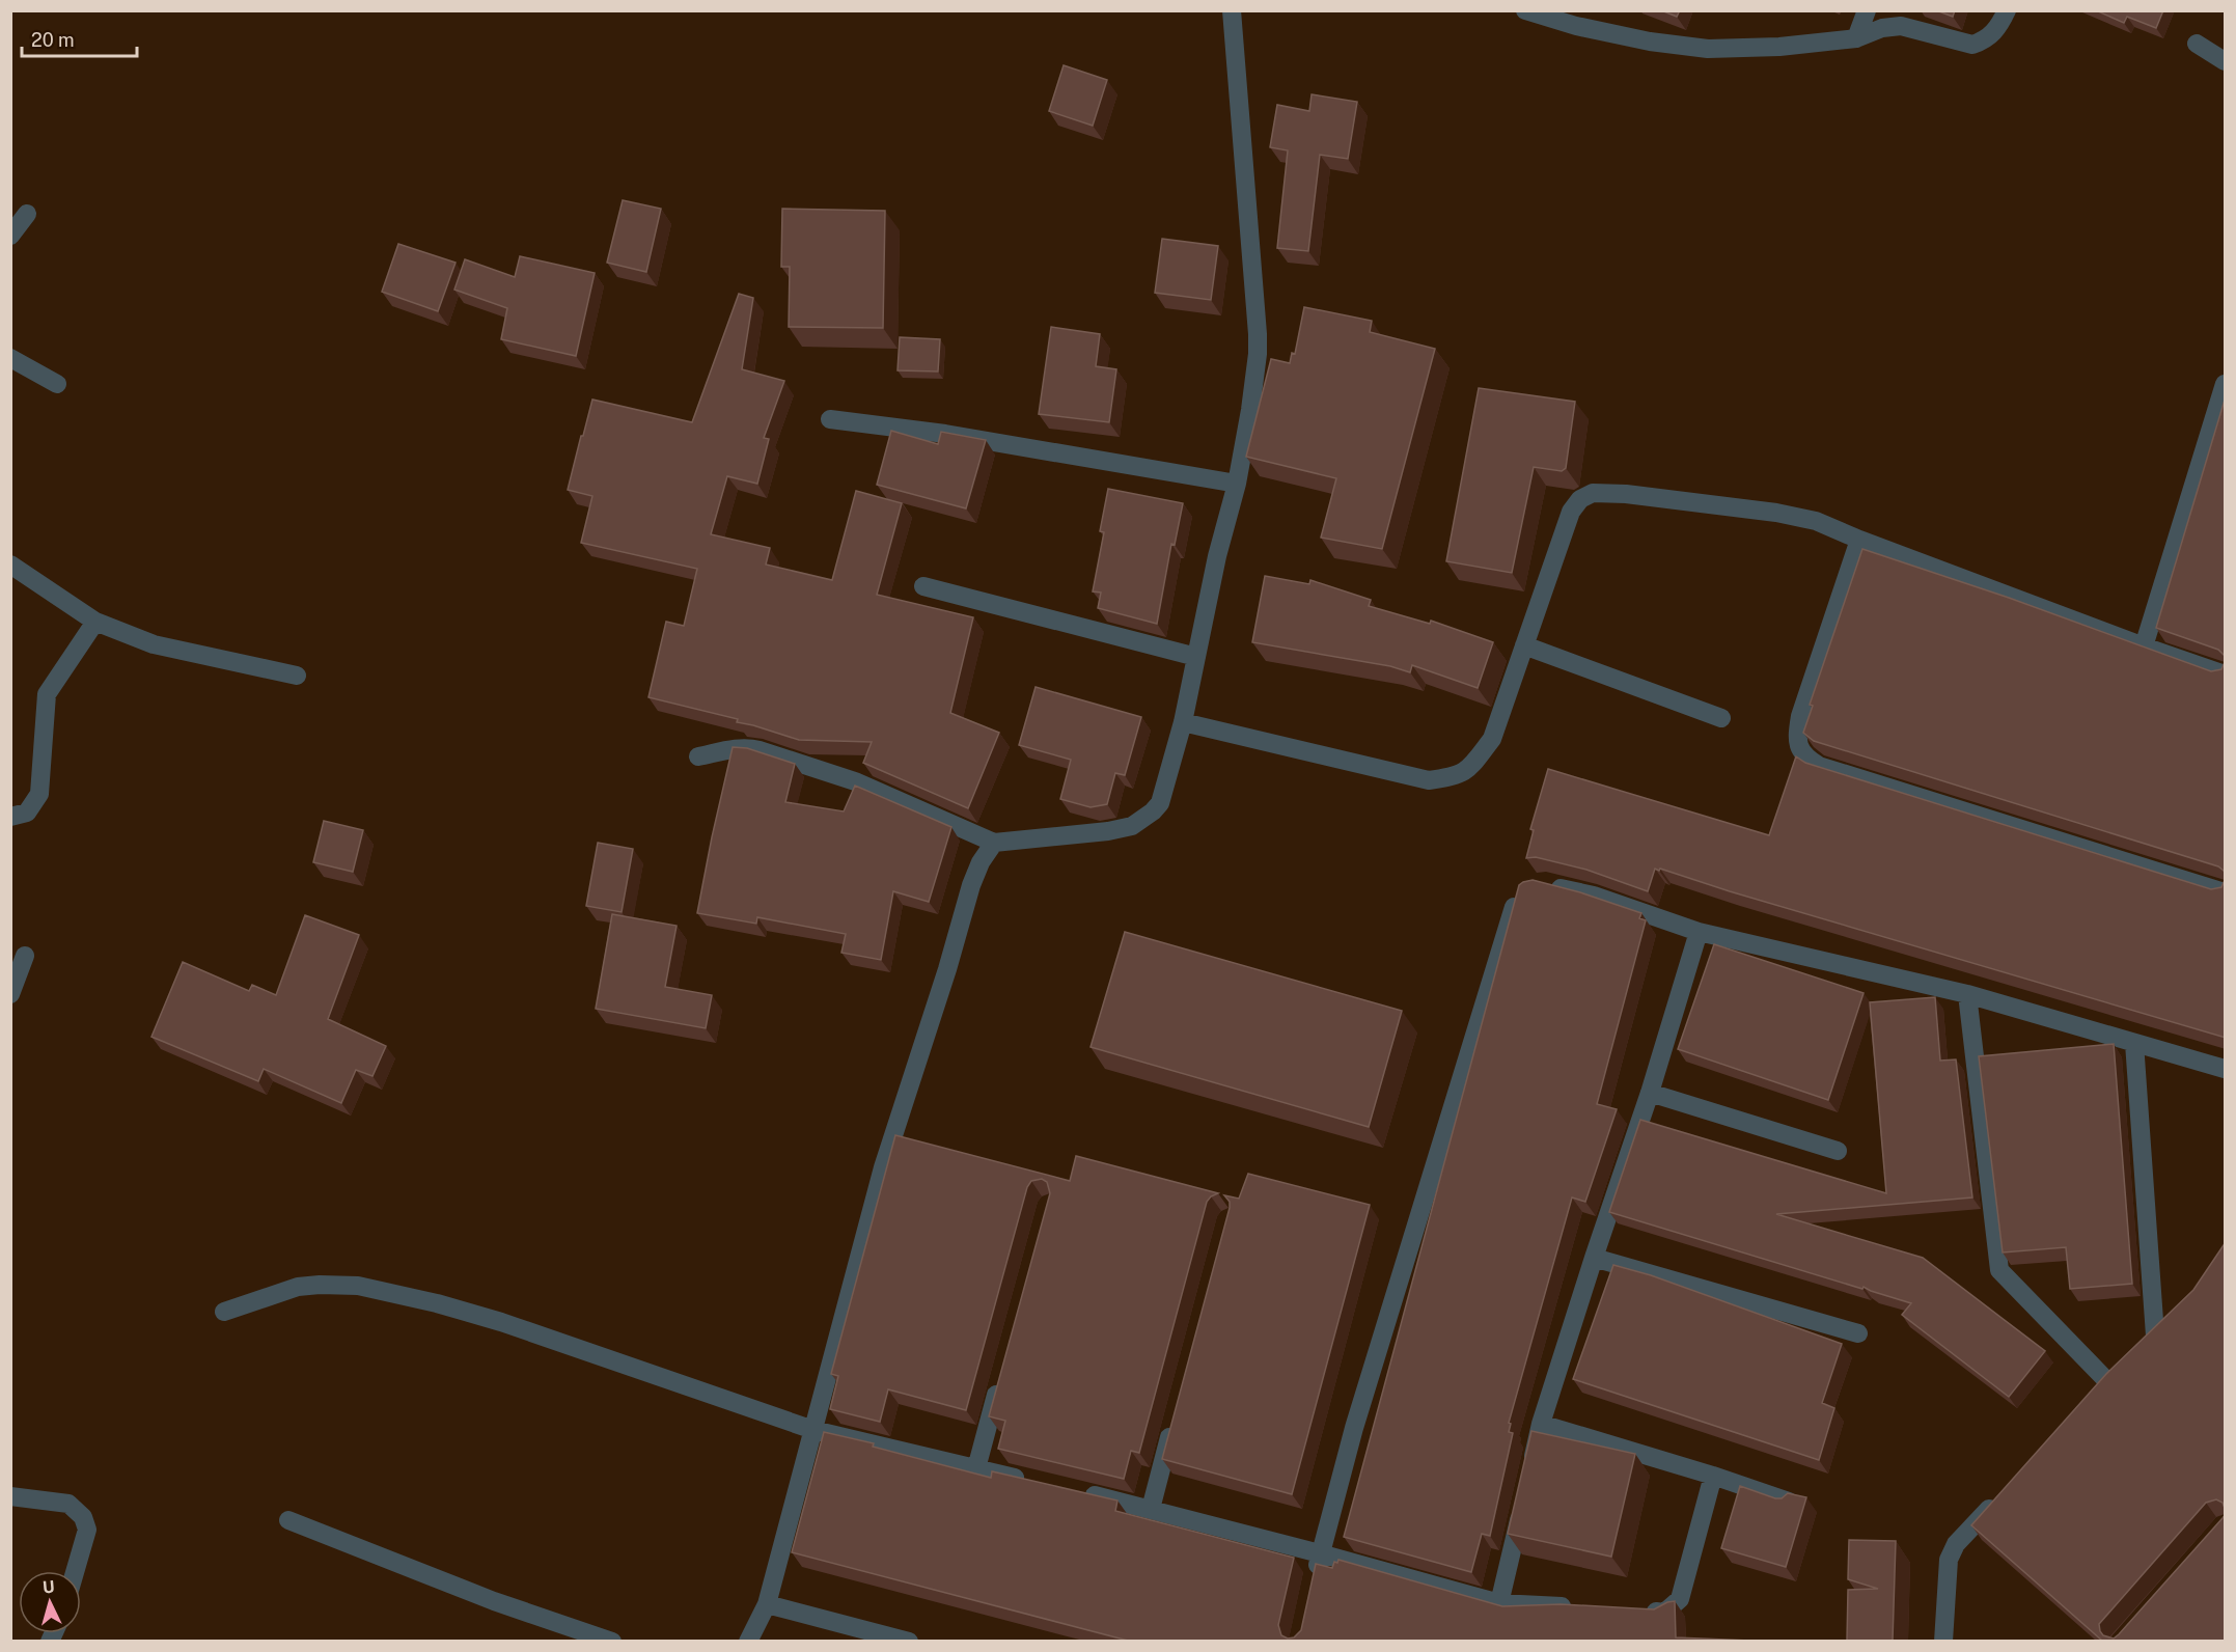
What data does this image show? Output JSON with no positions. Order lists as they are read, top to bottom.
{
  "scale_bar": "20 m",
  "north": "top"
}
